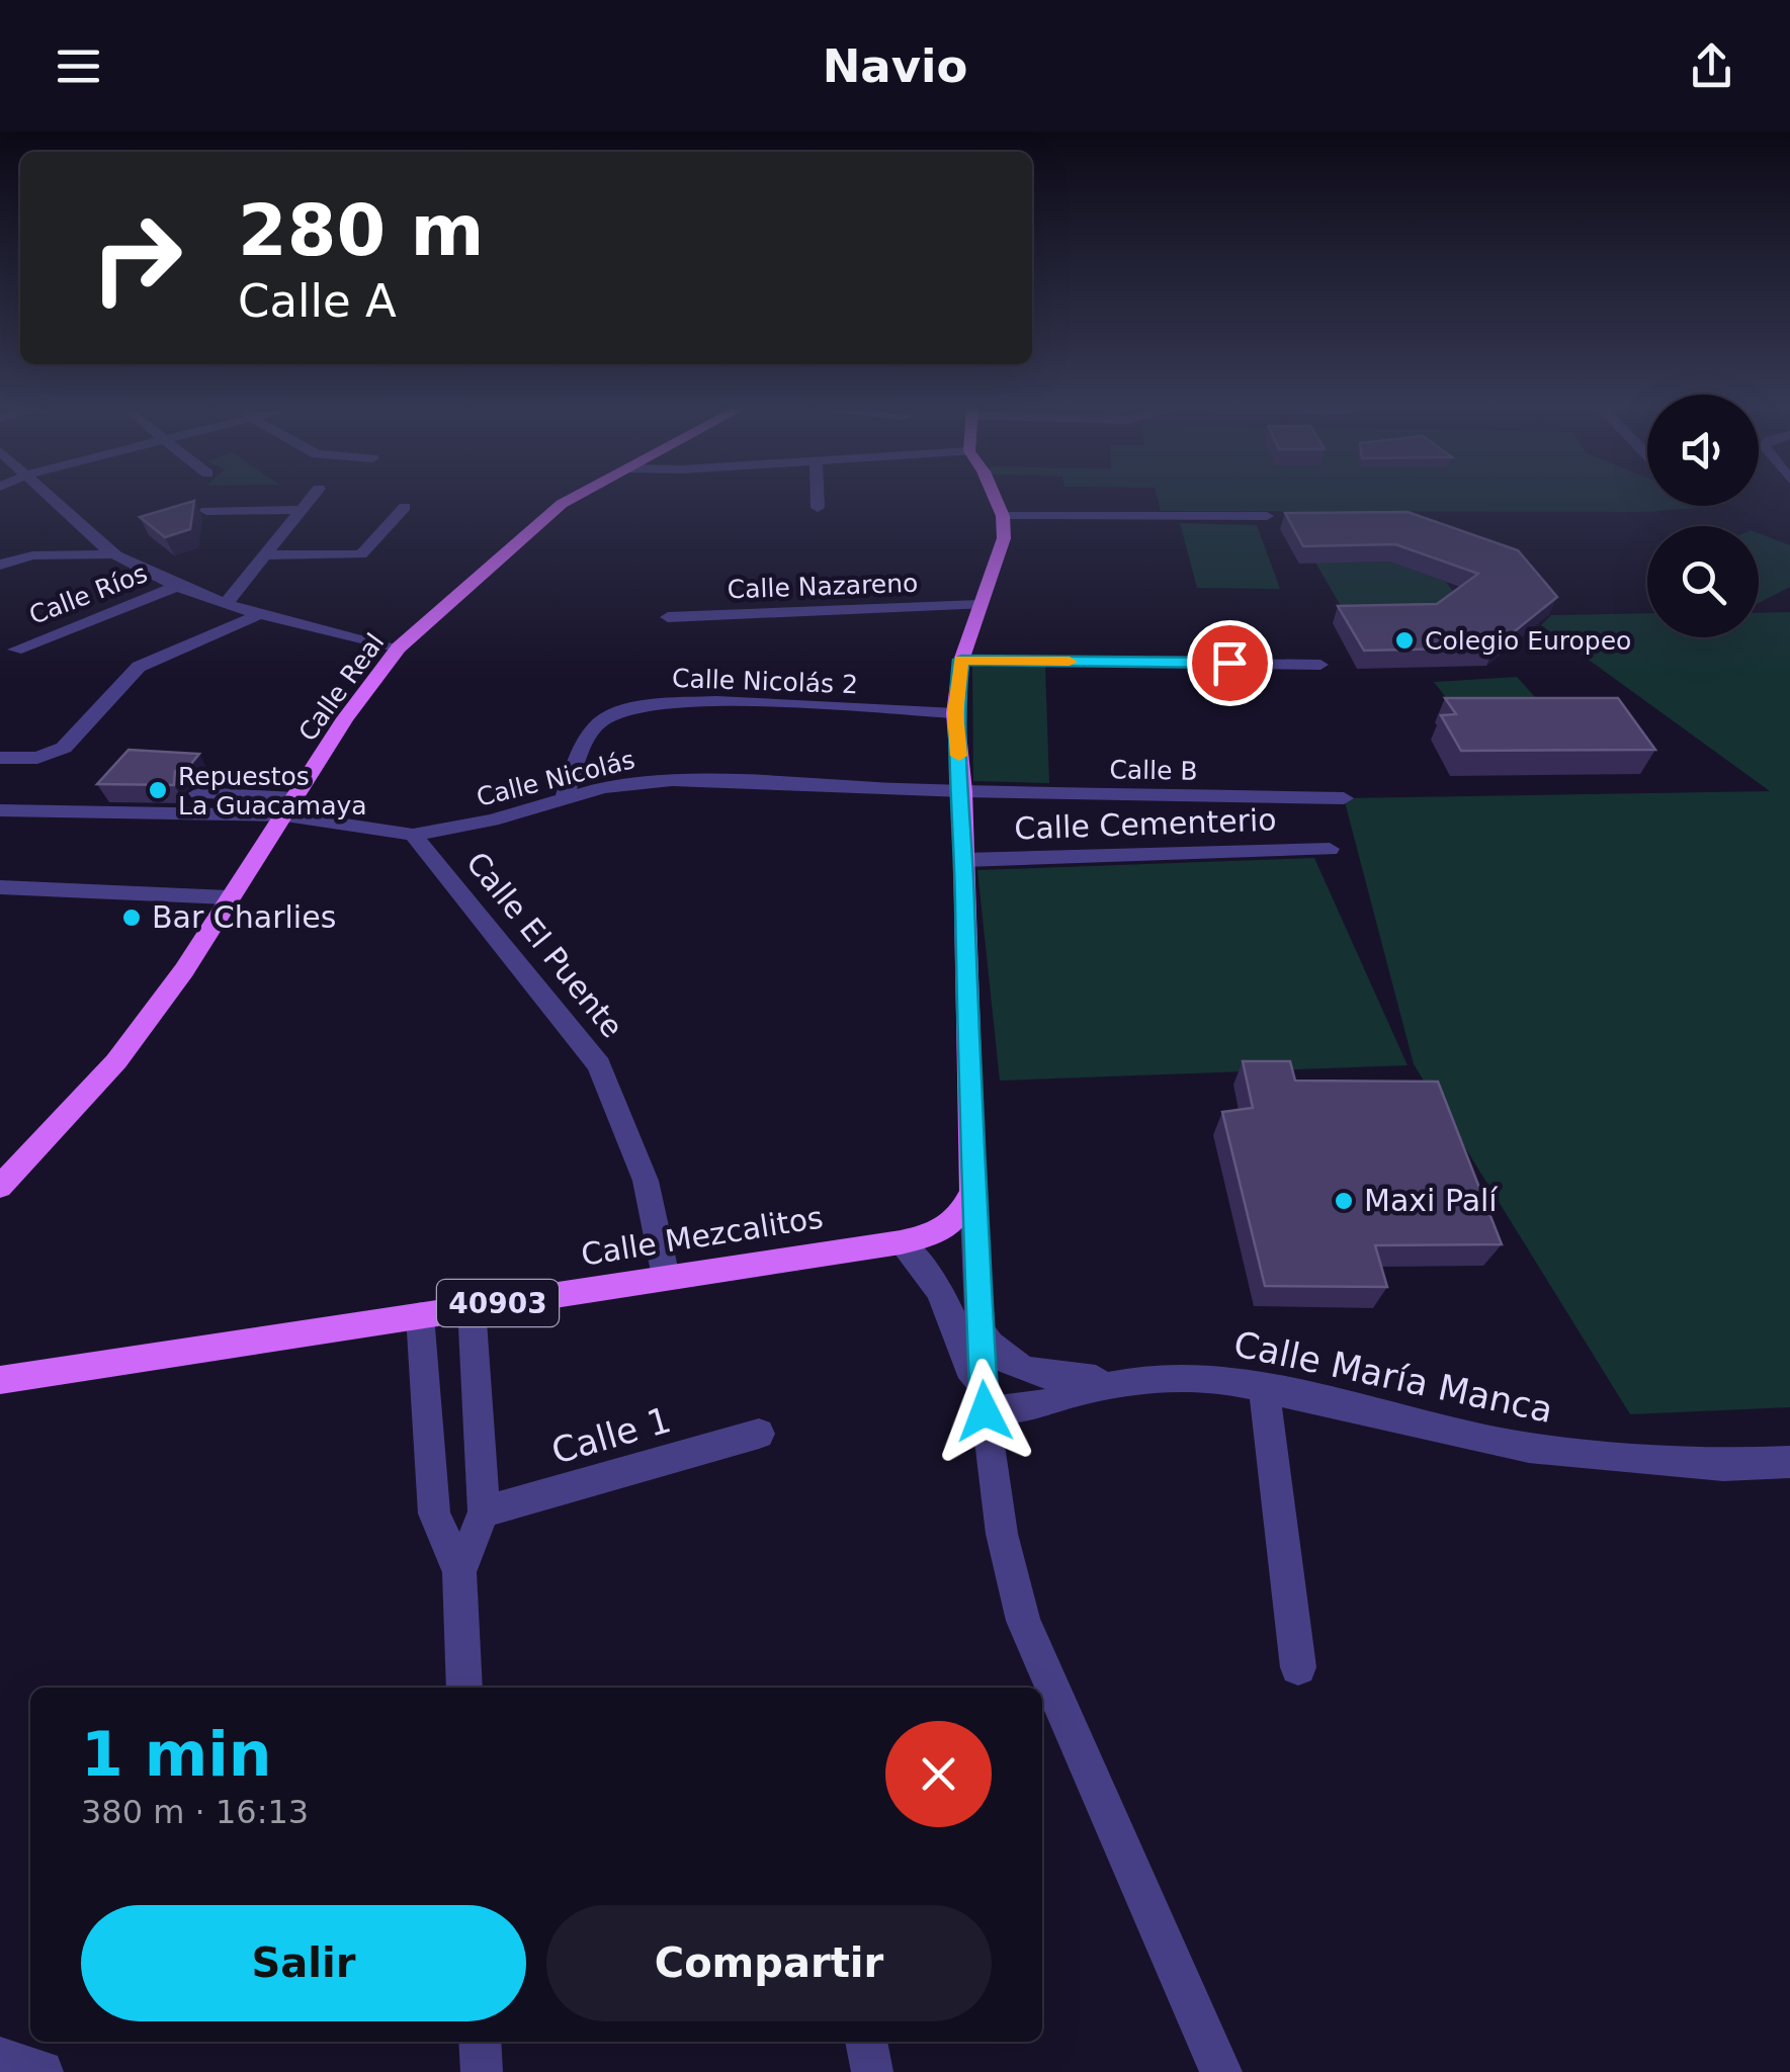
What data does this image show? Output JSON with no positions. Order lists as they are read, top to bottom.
{
  "streets": {
    "main road": ["Calle Real", "Calle Mezcalitos", "40903"],
    "street": [
      "Calle Nazareno",
      "Calle Ríos",
      "Calle Nicolás 2",
      "Calle B",
      "Calle Nicolás",
      "Calle Cementerio",
      "Calle El Puente",
      "Calle María Manca",
      "Calle 1"
    ]
  },
  "crossings": [
    ["Calle Nicolás 2", "Calle Nicolás"],
    ["Calle Real", "Calle Nicolás"],
    ["Calle B", "Calle Nicolás"],
    ["Calle Nicolás", "Calle El Puente"],
    ["Calle El Puente", "Calle Mezcalitos"]
  ],
  "places": [
    "Colegio Europeo",
    "Repuestos La Guacamaya",
    "Bar Charlies",
    "Maxi Palí"
  ],
  "page": {
    "header": "Navio",
    "turn": ["280 m", "Calle A"],
    "heading": ["1 min", "380 m · 16:13"],
    "buttons": ["Salir", "Compartir"]
  }
}
